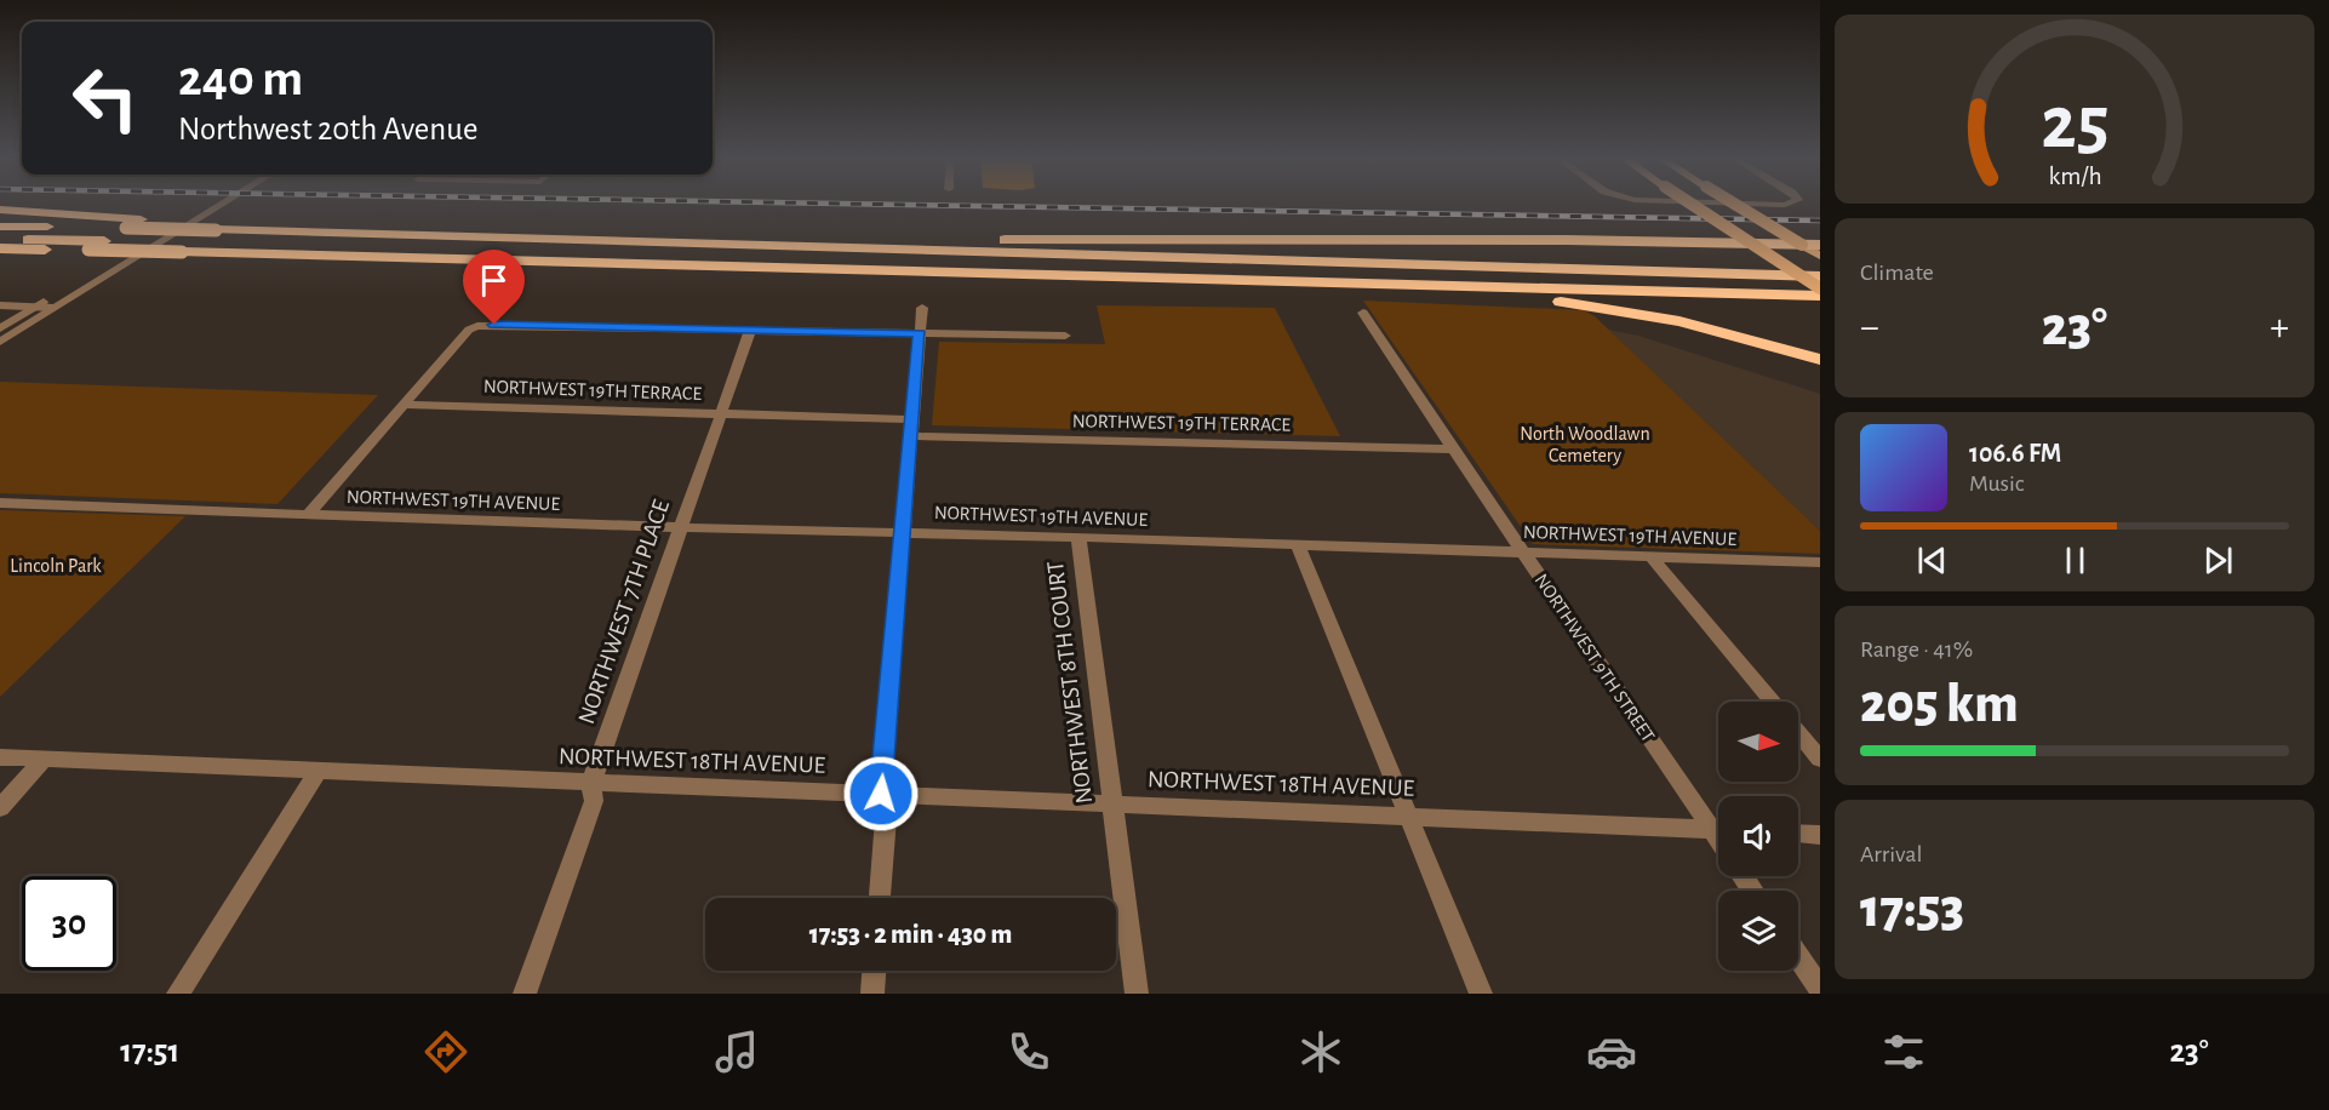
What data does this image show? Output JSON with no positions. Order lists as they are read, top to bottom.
{
  "streets": {
    "street": [
      "NORTHWEST 19TH TERRACE",
      "NORTHWEST 19TH AVENUE",
      "NORTHWEST 7TH PLACE",
      "NORTHWEST 9TH STREET",
      "NORTHWEST 8TH COURT",
      "NORTHWEST 18TH AVENUE"
    ]
  },
  "crossings": [
    ["NORTHWEST 19TH TERRACE", "NORTHWEST 7TH PLACE"],
    ["NORTHWEST 19TH TERRACE", "NORTHWEST 9TH STREET"],
    ["NORTHWEST 19TH AVENUE", "NORTHWEST 7TH PLACE"],
    ["NORTHWEST 19TH AVENUE", "NORTHWEST 9TH STREET"],
    ["NORTHWEST 19TH AVENUE", "NORTHWEST 8TH COURT"],
    ["NORTHWEST 7TH PLACE", "NORTHWEST 18TH AVENUE"],
    ["NORTHWEST 8TH COURT", "NORTHWEST 18TH AVENUE"]
  ],
  "parks": ["North Woodlawn Cemetery", "Lincoln Park"],
  "north": "right",
  "page": {
    "turn": ["240 m", "Northwest 20th Avenue"],
    "tile": [
      "Climate",
      ["Range · 41%", "205 km"],
      ["Arrival", "17:53"]
    ],
    "heat": ["−", "23°", "+"],
    "song": ["106.6 FM", "Music"],
    "limit": "30",
    "trip": "17:53 · 2 min · 430 m",
    "tabs": ["17:51", "23°"],
    "gauge": ["25", "km/h"]
  }
}
